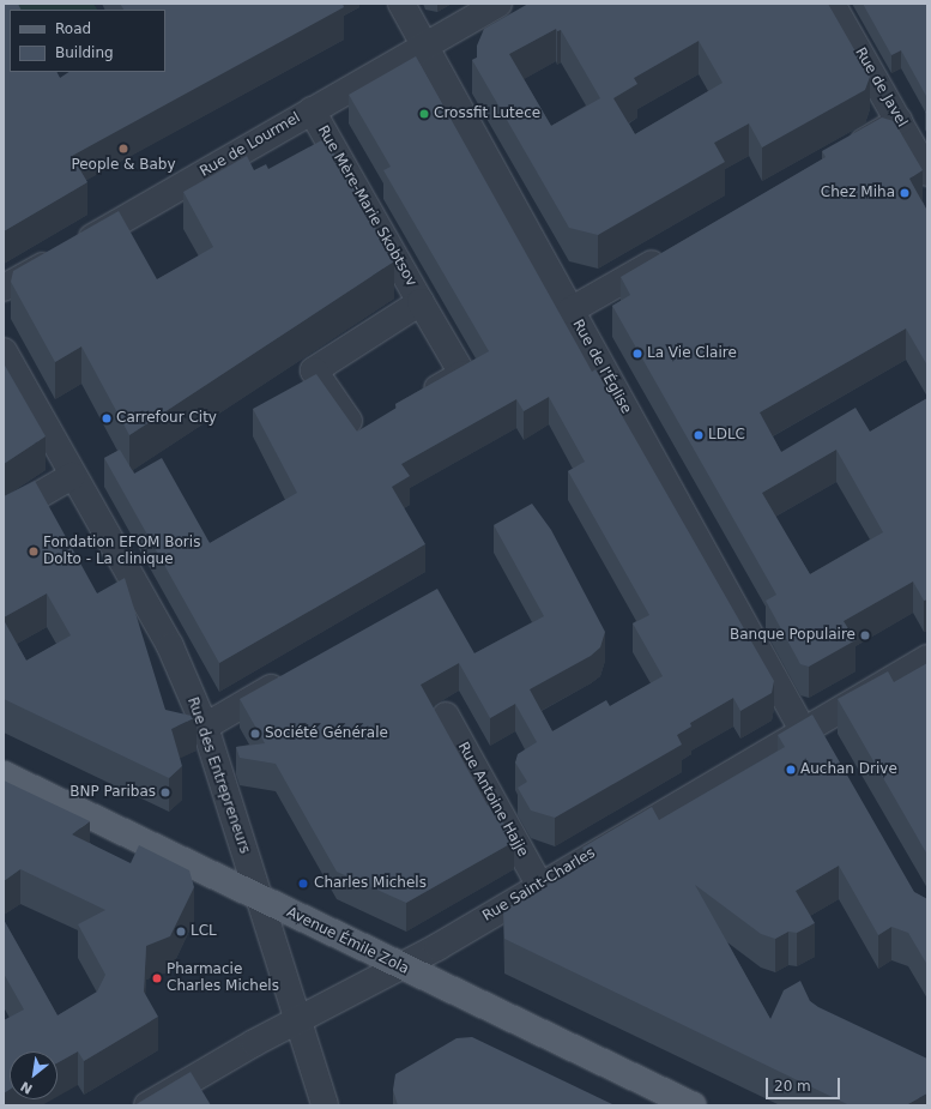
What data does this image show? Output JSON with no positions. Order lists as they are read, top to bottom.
{
  "streets": {
    "main road": ["Avenue Émile Zola"],
    "street": [
      "Rue de Javel",
      "Rue de Lourmel",
      "Rue Mère-Marie Skobtsov",
      "Rue de l'Église",
      "Rue des Entrepreneurs",
      "Rue Antoine Hajje",
      "Rue Saint-Charles"
    ]
  },
  "crossings": [
    ["Rue de Lourmel", "Rue Mère-Marie Skobtsov"],
    ["Rue de Lourmel", "Rue de l'Église"],
    ["Rue de l'Église", "Rue Saint-Charles"],
    ["Rue des Entrepreneurs", "Rue Saint-Charles"],
    ["Rue des Entrepreneurs", "Avenue Émile Zola"],
    ["Rue Antoine Hajje", "Rue Saint-Charles"],
    ["Rue Saint-Charles", "Avenue Émile Zola"]
  ],
  "places": [
    "Crossfit Lutece",
    "People & Baby",
    "Chez Miha",
    "La Vie Claire",
    "Carrefour City",
    "LDLC",
    "Fondation EFOM Boris Dolto - La clinique",
    "Banque Populaire",
    "Société Générale",
    "Auchan Drive",
    "BNP Paribas",
    "Charles Michels",
    "LCL",
    "Pharmacie Charles Michels"
  ],
  "legend": ["Road", "Building"],
  "scale_bar": "20 m",
  "north": "bottom left"
}
